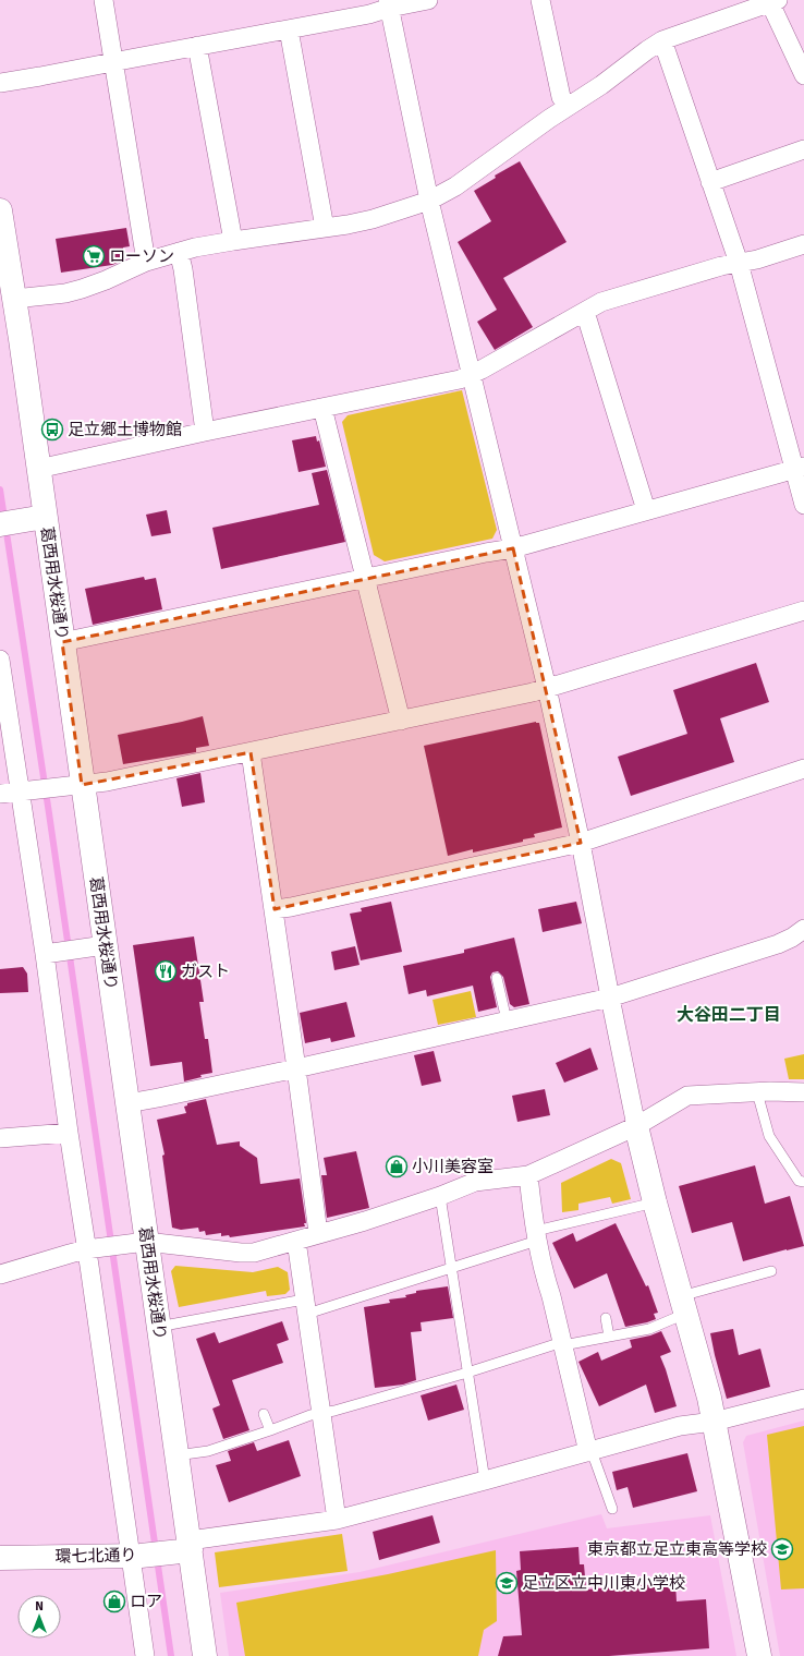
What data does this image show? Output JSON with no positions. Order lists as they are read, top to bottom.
{
  "streets": {
    "street": ["葛西用水桜通り", "環七北通り"]
  },
  "crossings": [
    ["葛西用水桜通り", "環七北通り"]
  ],
  "districts": ["大谷田二丁目"],
  "places": {
    "supermarket": ["ローソン"],
    "bus stop": ["足立郷土博物館"],
    "restaurant": ["ガスト"],
    "shop": ["小川美容室", "ロア"],
    "school or university": ["東京都立足立東高等学校", "足立区立中川東小学校"]
  },
  "north": "top"
}
